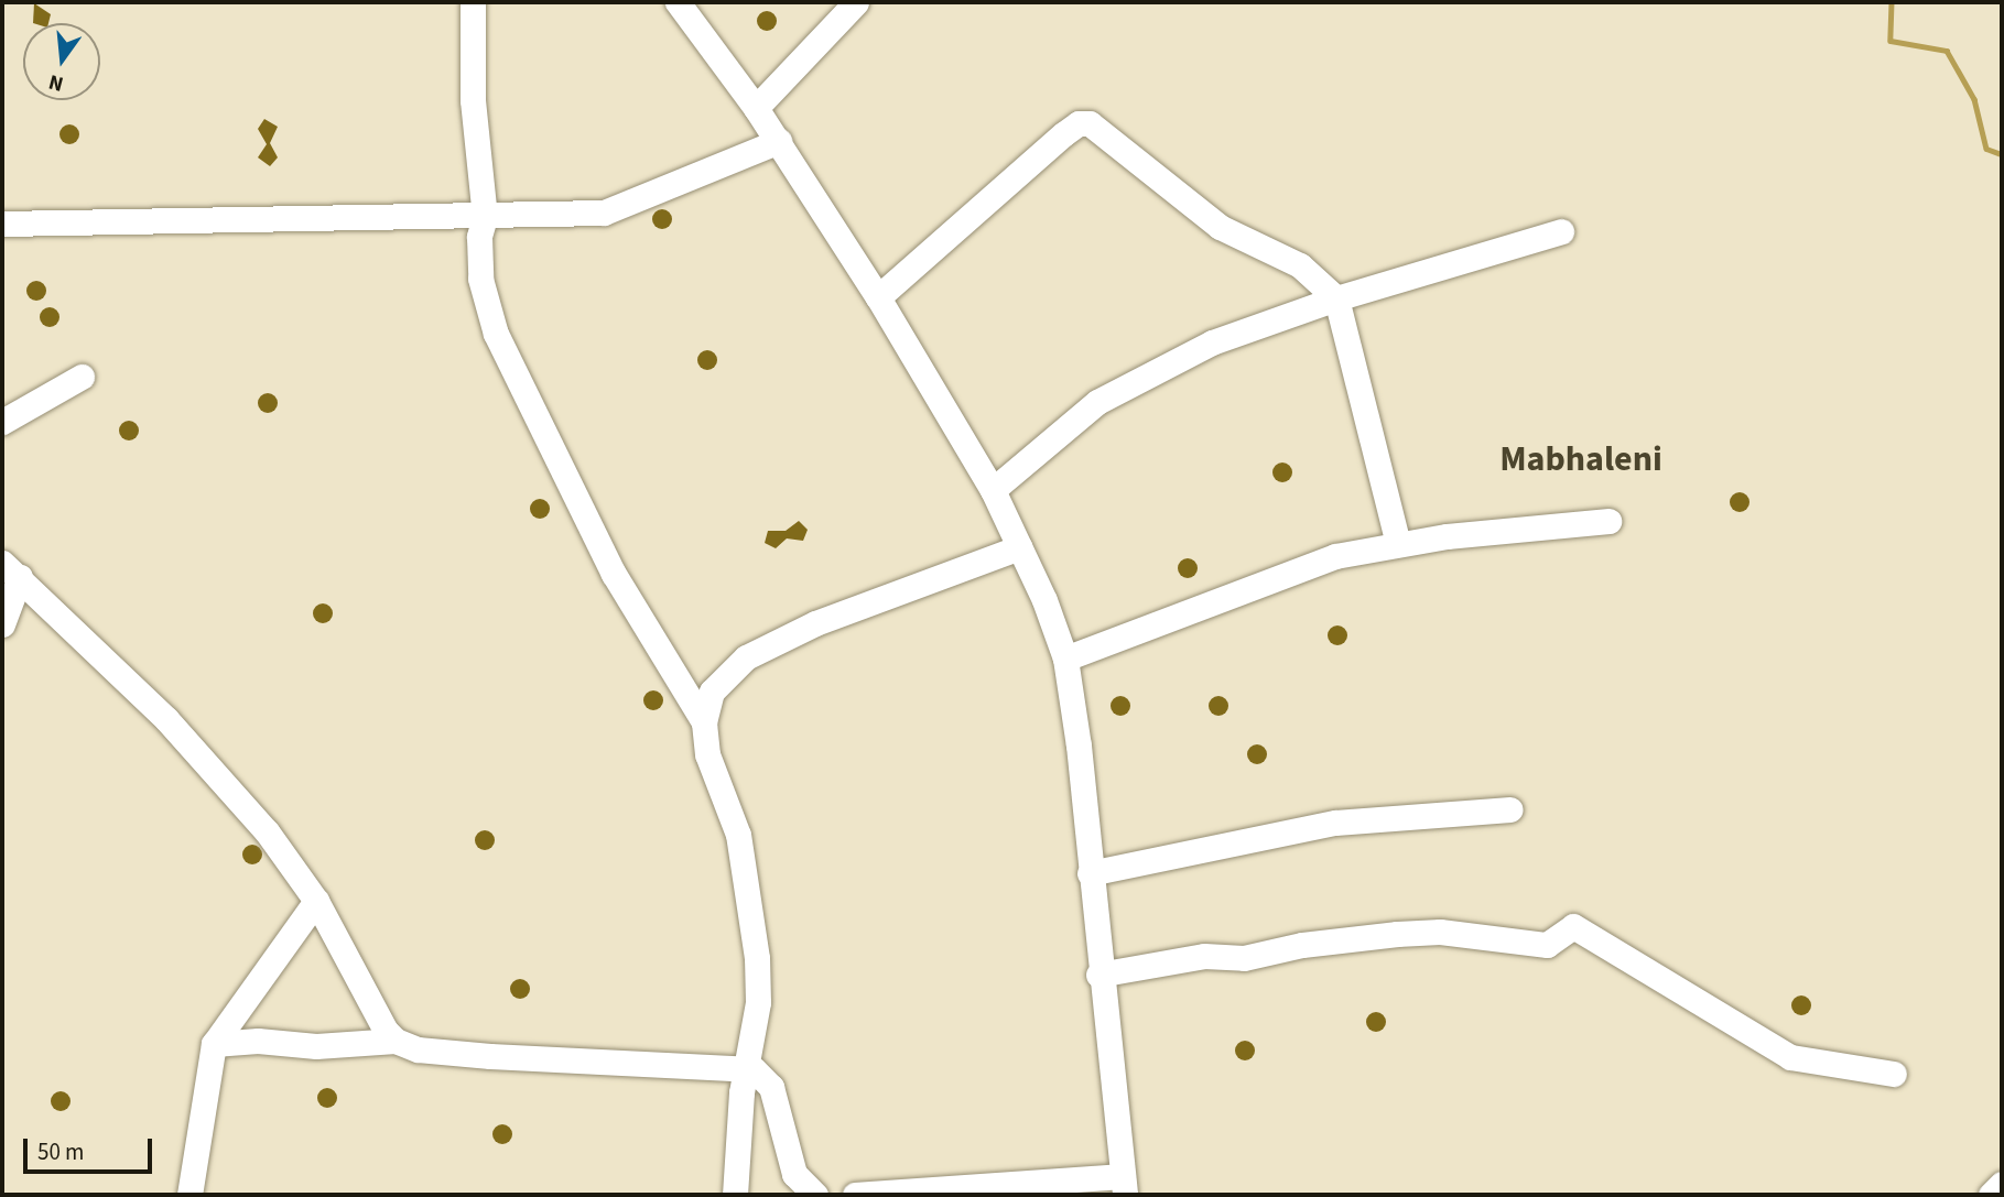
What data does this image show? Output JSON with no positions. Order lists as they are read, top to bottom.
{
  "districts": ["Mabhaleni"],
  "scale_bar": "50 m",
  "north": "bottom"
}
